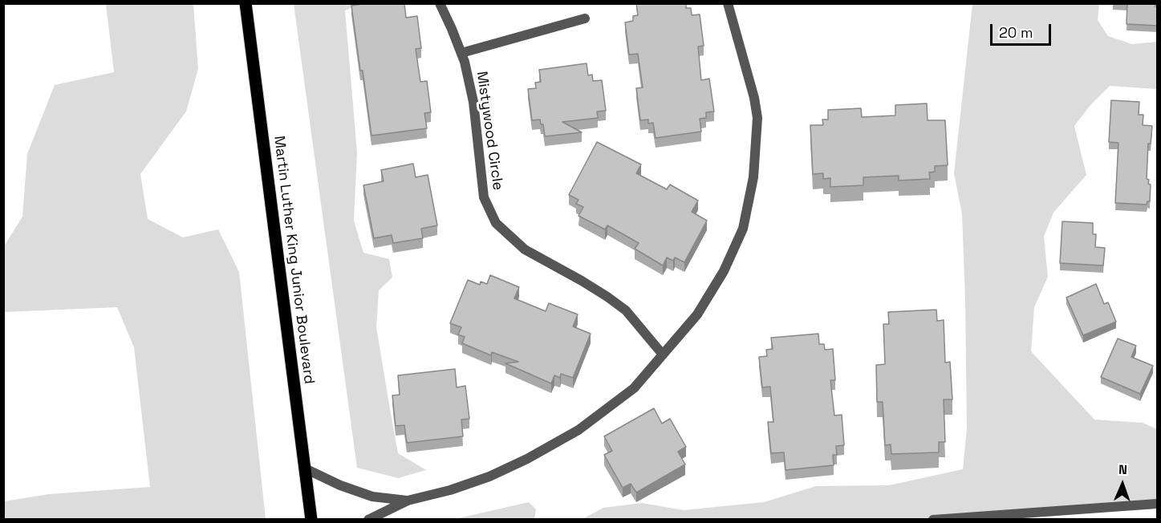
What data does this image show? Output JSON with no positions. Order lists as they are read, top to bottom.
{
  "streets": {
    "main road": ["Martin Luther King Junior Boulevard"],
    "street": ["Mistywood Circle"]
  },
  "scale_bar": "20 m",
  "north": "top"
}
